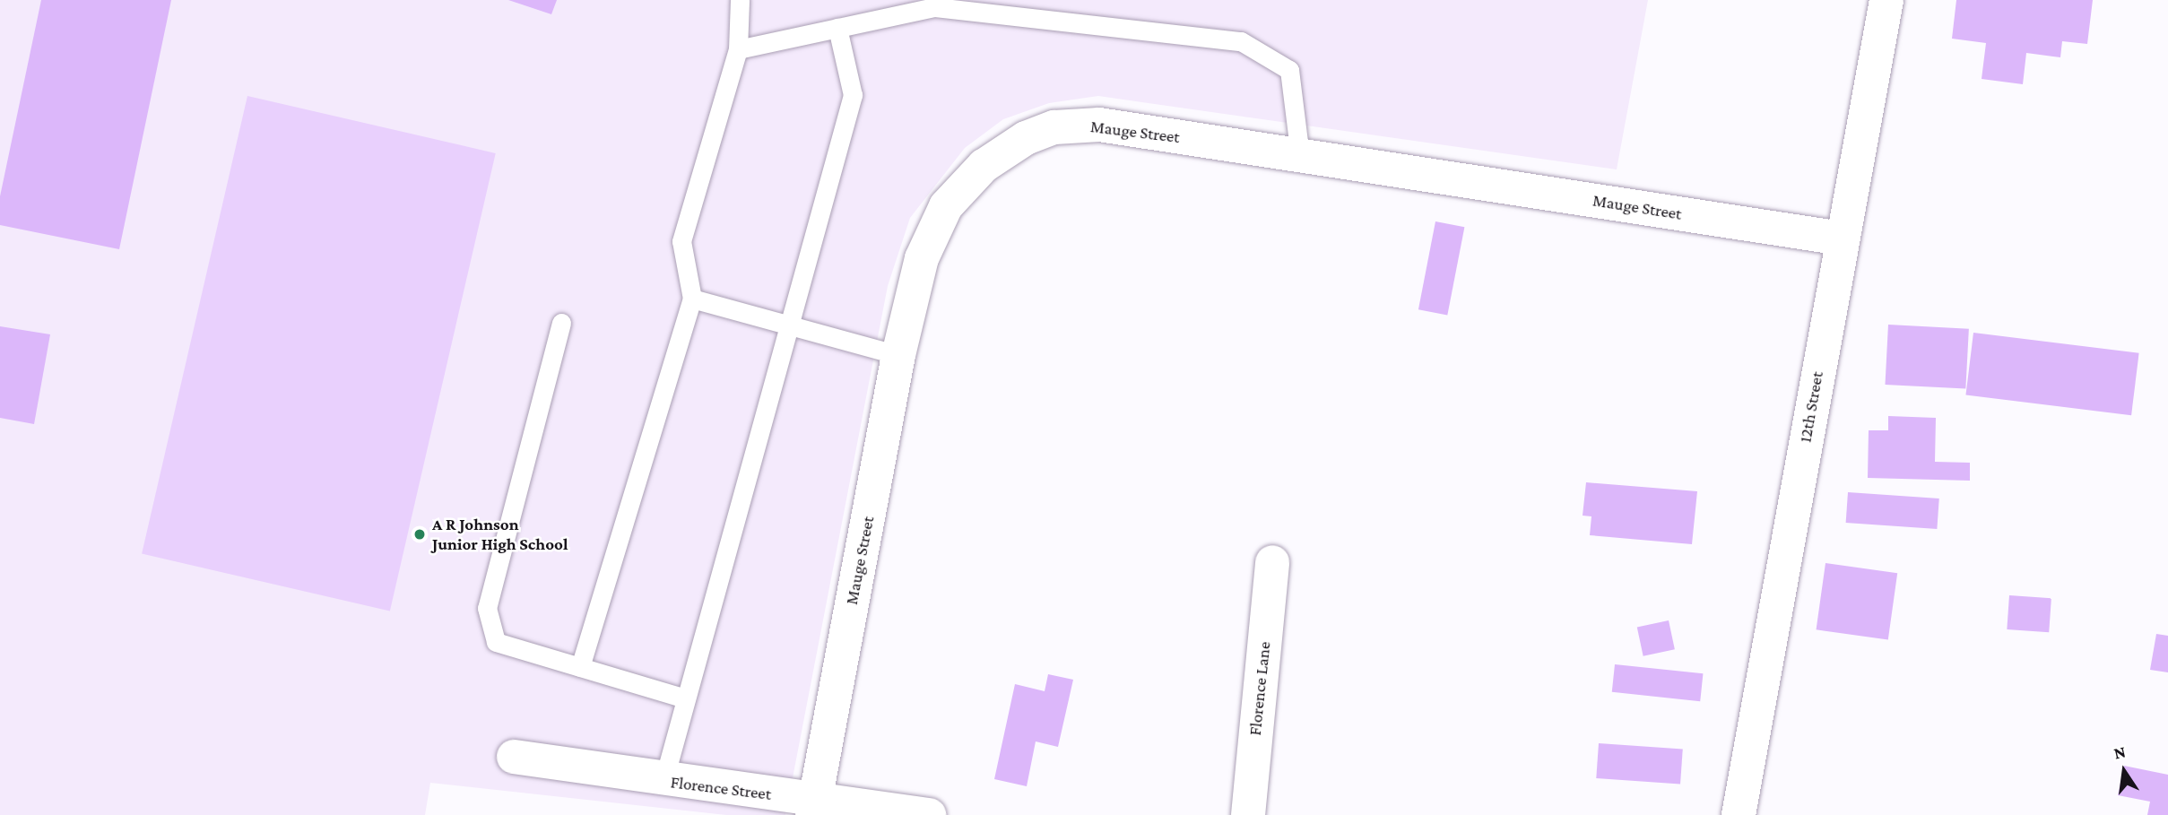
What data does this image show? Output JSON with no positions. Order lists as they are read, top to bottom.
{
  "streets": {
    "street": [
      "Mauge Street",
      "12th Street",
      "Florence Lane",
      "Florence Street"
    ]
  },
  "crossings": [
    ["Mauge Street", "12th Street"],
    ["Mauge Street", "Florence Street"]
  ],
  "places": ["A R Johnson Junior High School"],
  "north": "top"
}
